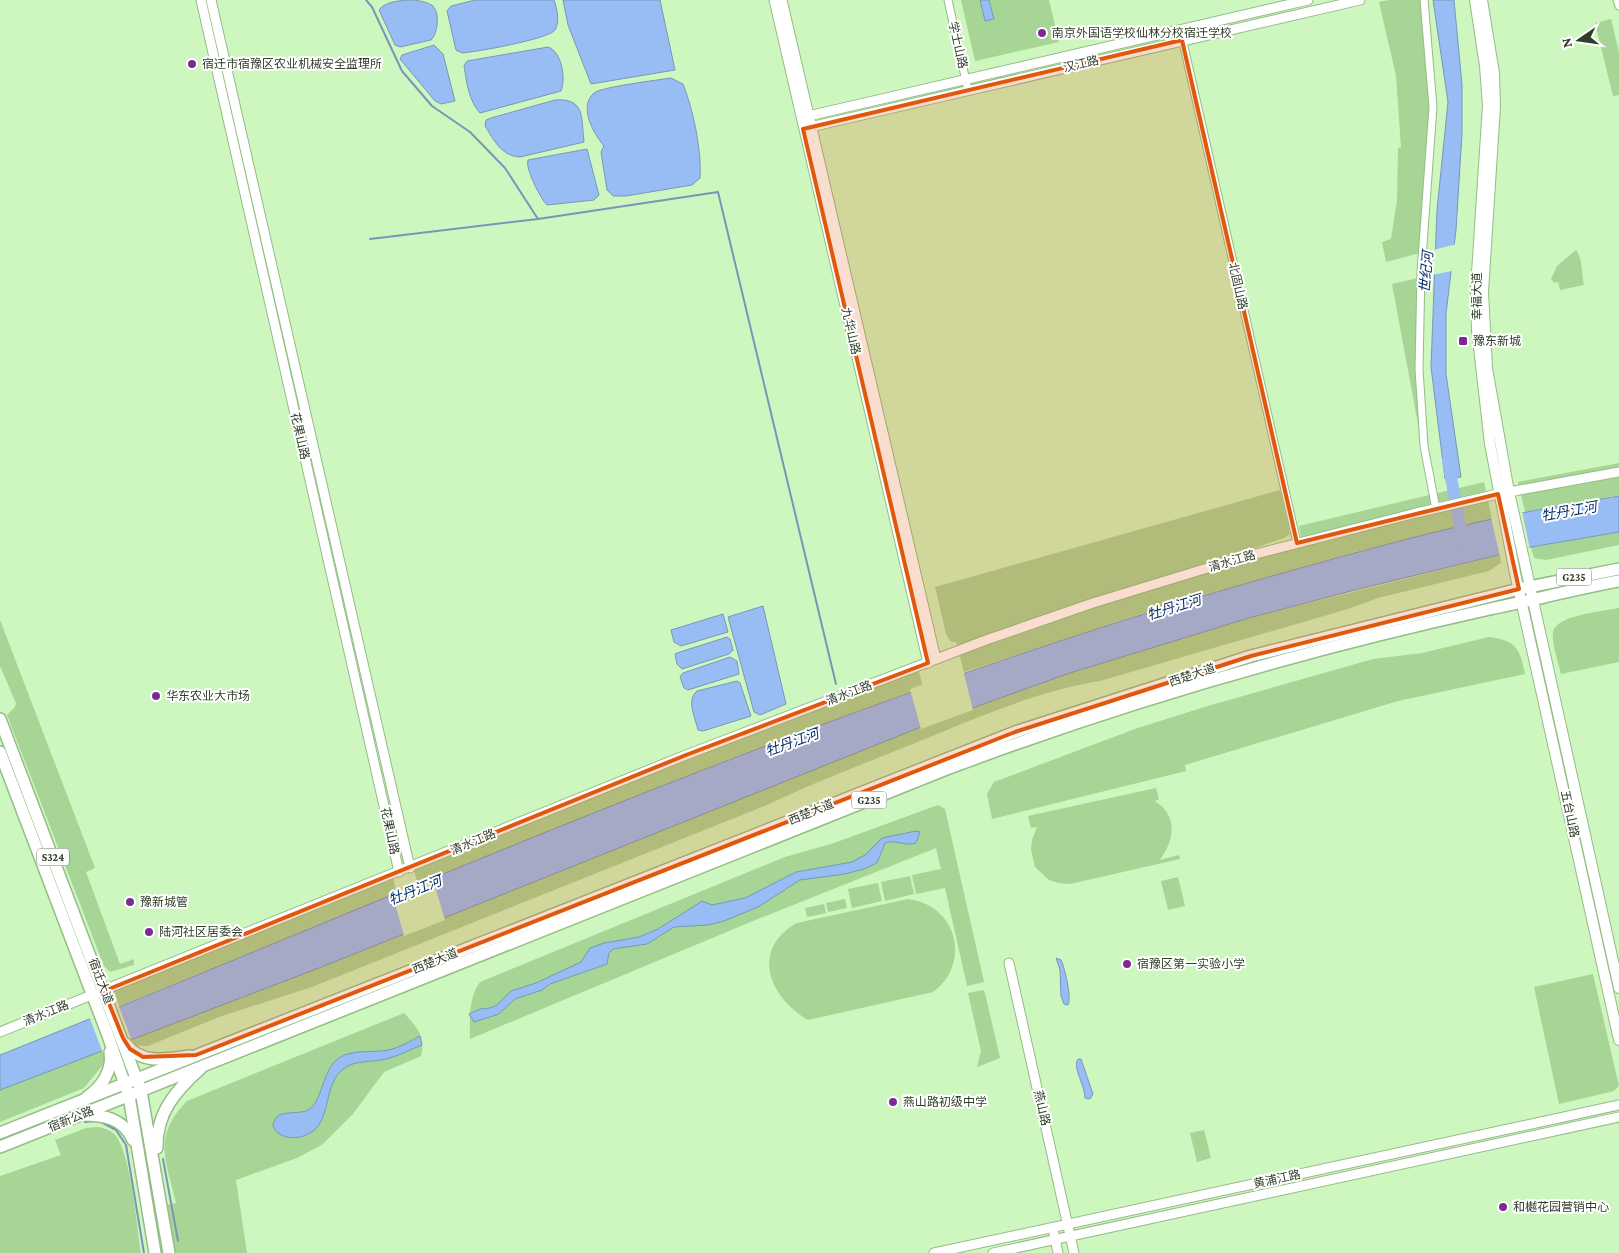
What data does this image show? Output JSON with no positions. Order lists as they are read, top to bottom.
{
  "streets": {
    "main road": [
      "幸福大道",
      "G235",
      "西楚大道",
      "五台山路",
      "S324",
      "宿迁大道",
      "宿新公路"
    ],
    "street": [
      "学士山路",
      "汉江路",
      "北固山路",
      "九华山路",
      "花果山路",
      "清水江路",
      "燕山路",
      "黄浦江路"
    ]
  },
  "crossings": [
    ["学士山路", "汉江路"],
    ["汉江路", "北固山路"],
    ["汉江路", "九华山路"],
    ["北固山路", "清水江路"],
    ["幸福大道", "清水江路"],
    ["幸福大道", "西楚大道"],
    ["幸福大道", "五台山路"],
    ["九华山路", "清水江路"],
    ["花果山路", "清水江路"],
    ["清水江路", "宿迁大道"],
    ["西楚大道", "五台山路"],
    ["西楚大道", "宿迁大道"],
    ["西楚大道", "宿新公路"],
    ["宿迁大道", "宿新公路"],
    ["燕山路", "黄浦江路"]
  ],
  "water": ["世纪河", "牡丹江河"],
  "places": {
    "other": [
      "南京外国语学校仙林分校宿迁学校",
      "宿迁市宿豫区农业机械安全监理所",
      "华东农业大市场",
      "豫新城管",
      "陆河社区居委会",
      "宿豫区第一实验小学",
      "燕山路初级中学",
      "和樾花园营销中心"
    ],
    "transit": ["豫东新城"]
  },
  "north": "left"
}
